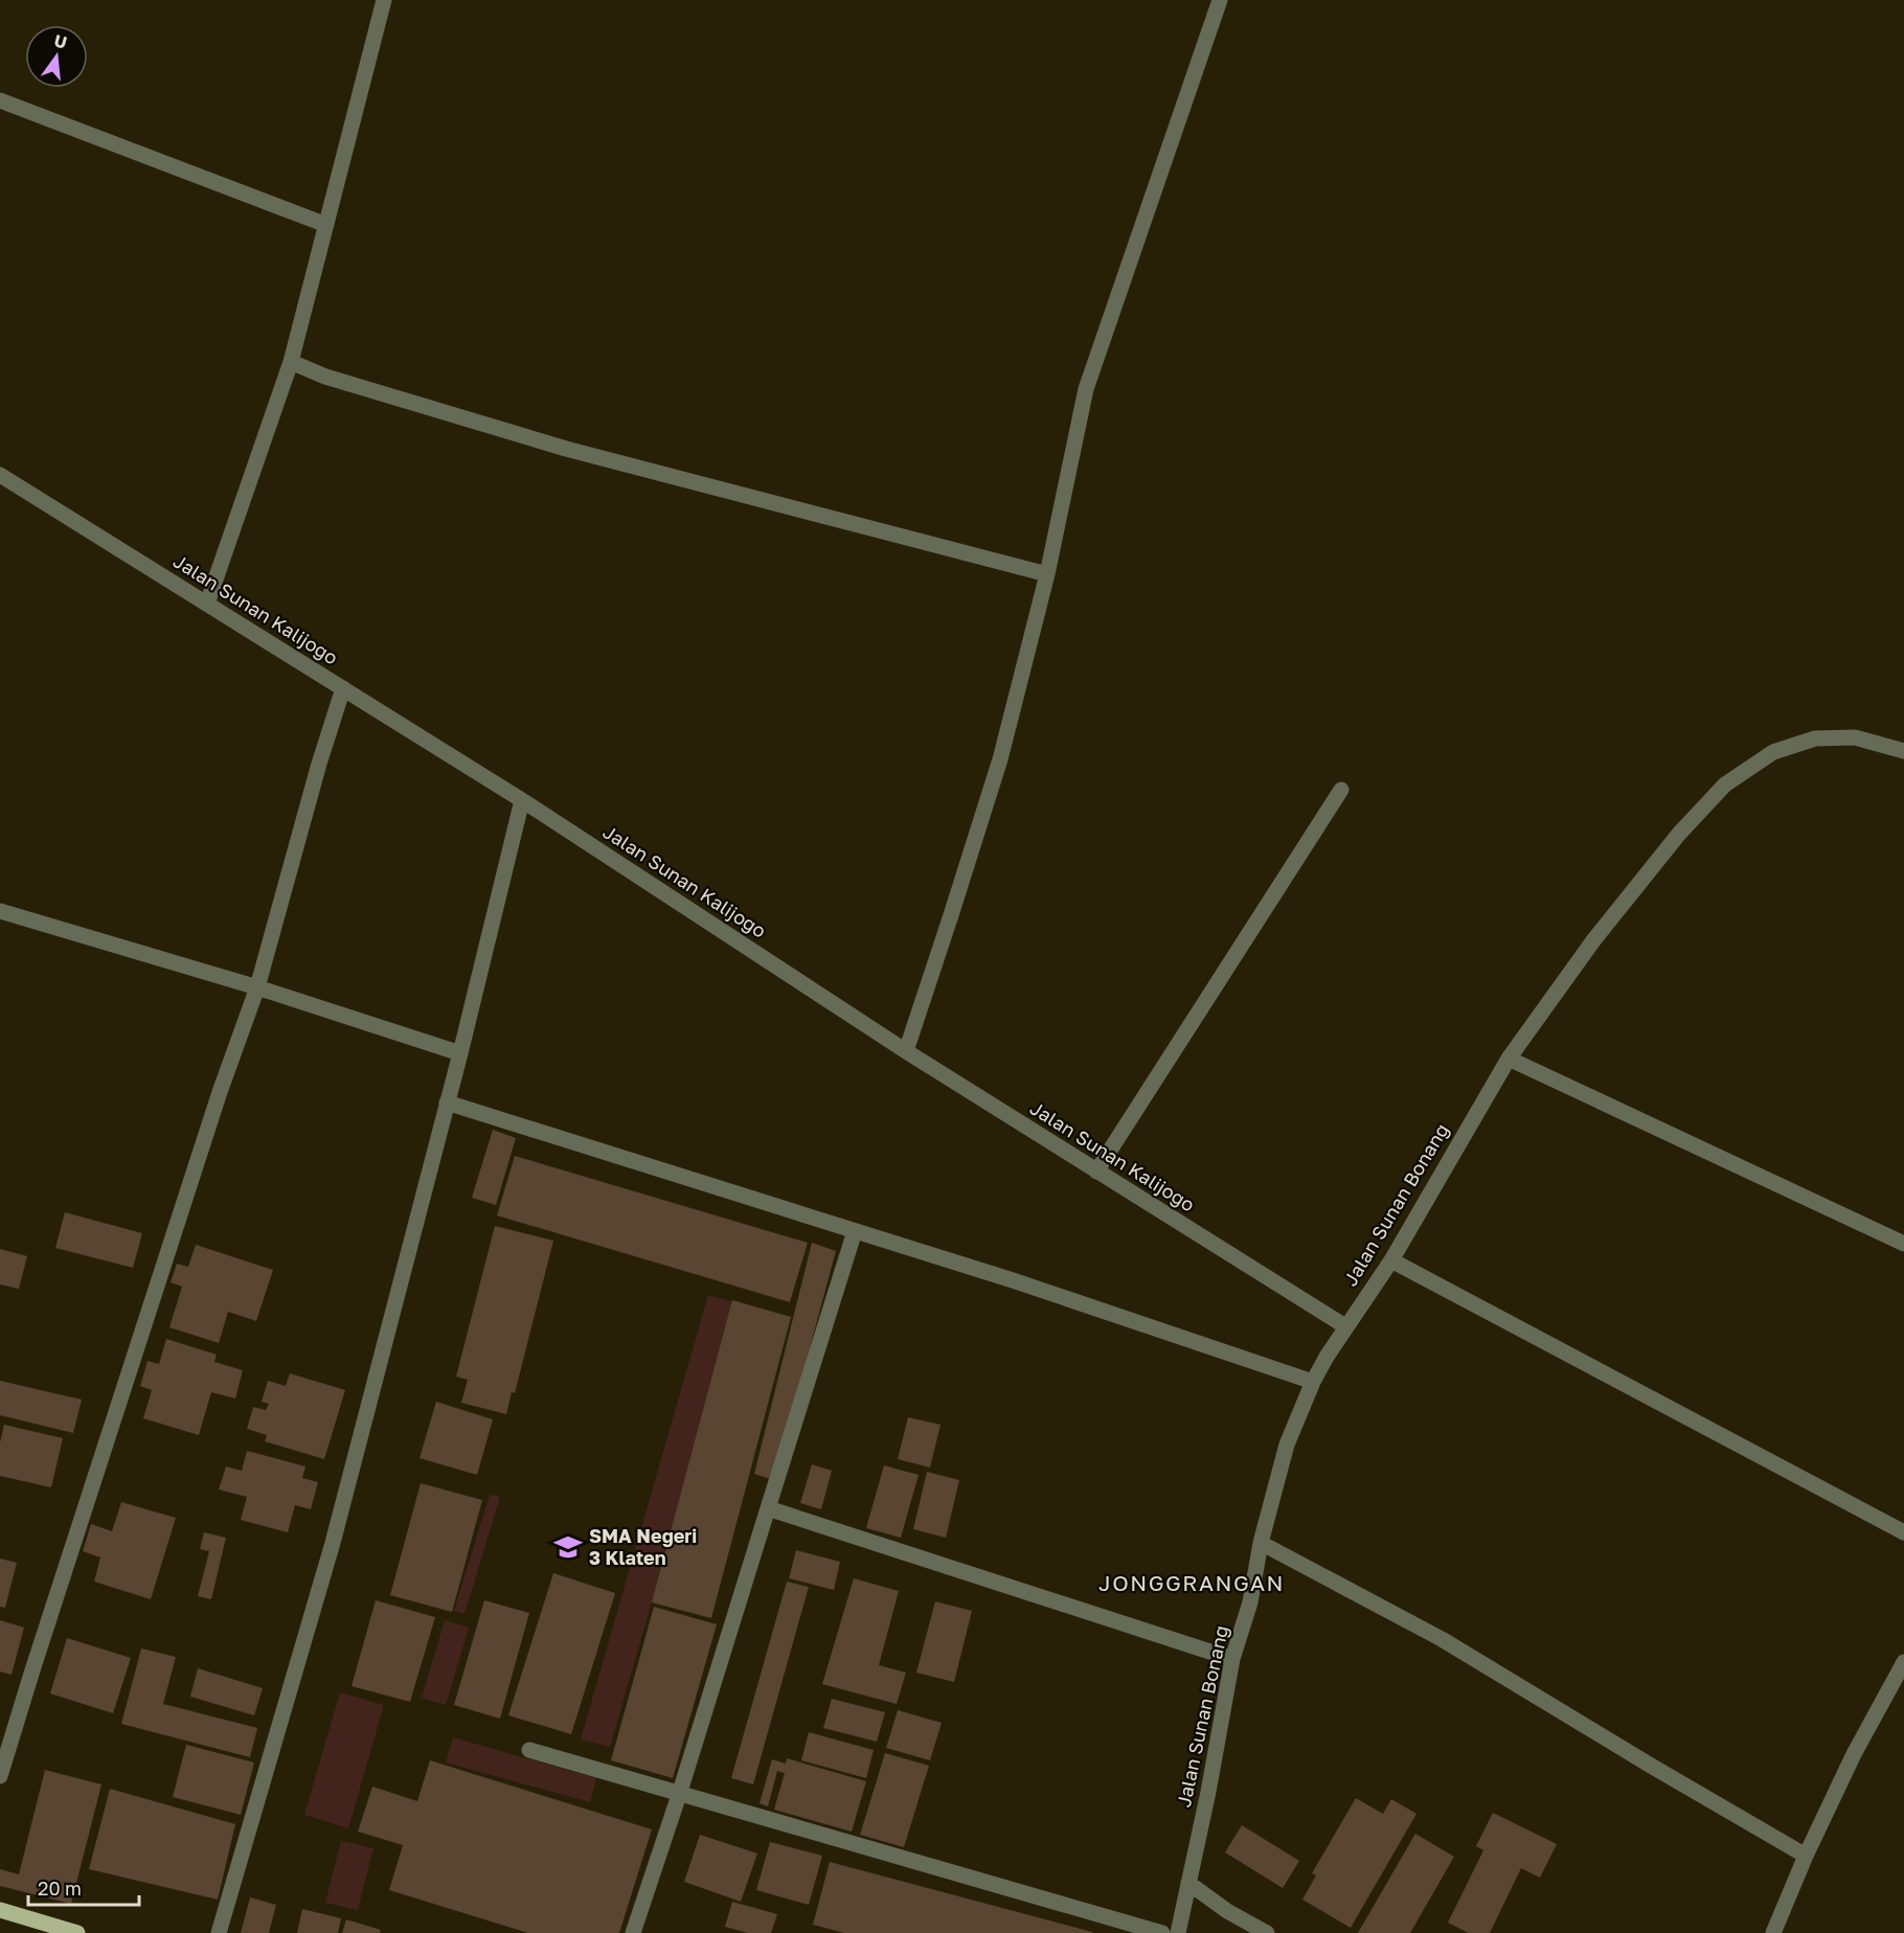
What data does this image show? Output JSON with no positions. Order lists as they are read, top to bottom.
{
  "streets": {
    "street": ["Jalan Sunan Kalijogo", "Jalan Sunan Bonang"]
  },
  "crossings": [
    ["Jalan Sunan Kalijogo", "Jalan Sunan Bonang"]
  ],
  "districts": ["JONGGRANGAN"],
  "places": {
    "school or university": ["SMA Negeri 3 Klaten"]
  },
  "scale_bar": "20 m",
  "north": "top"
}
